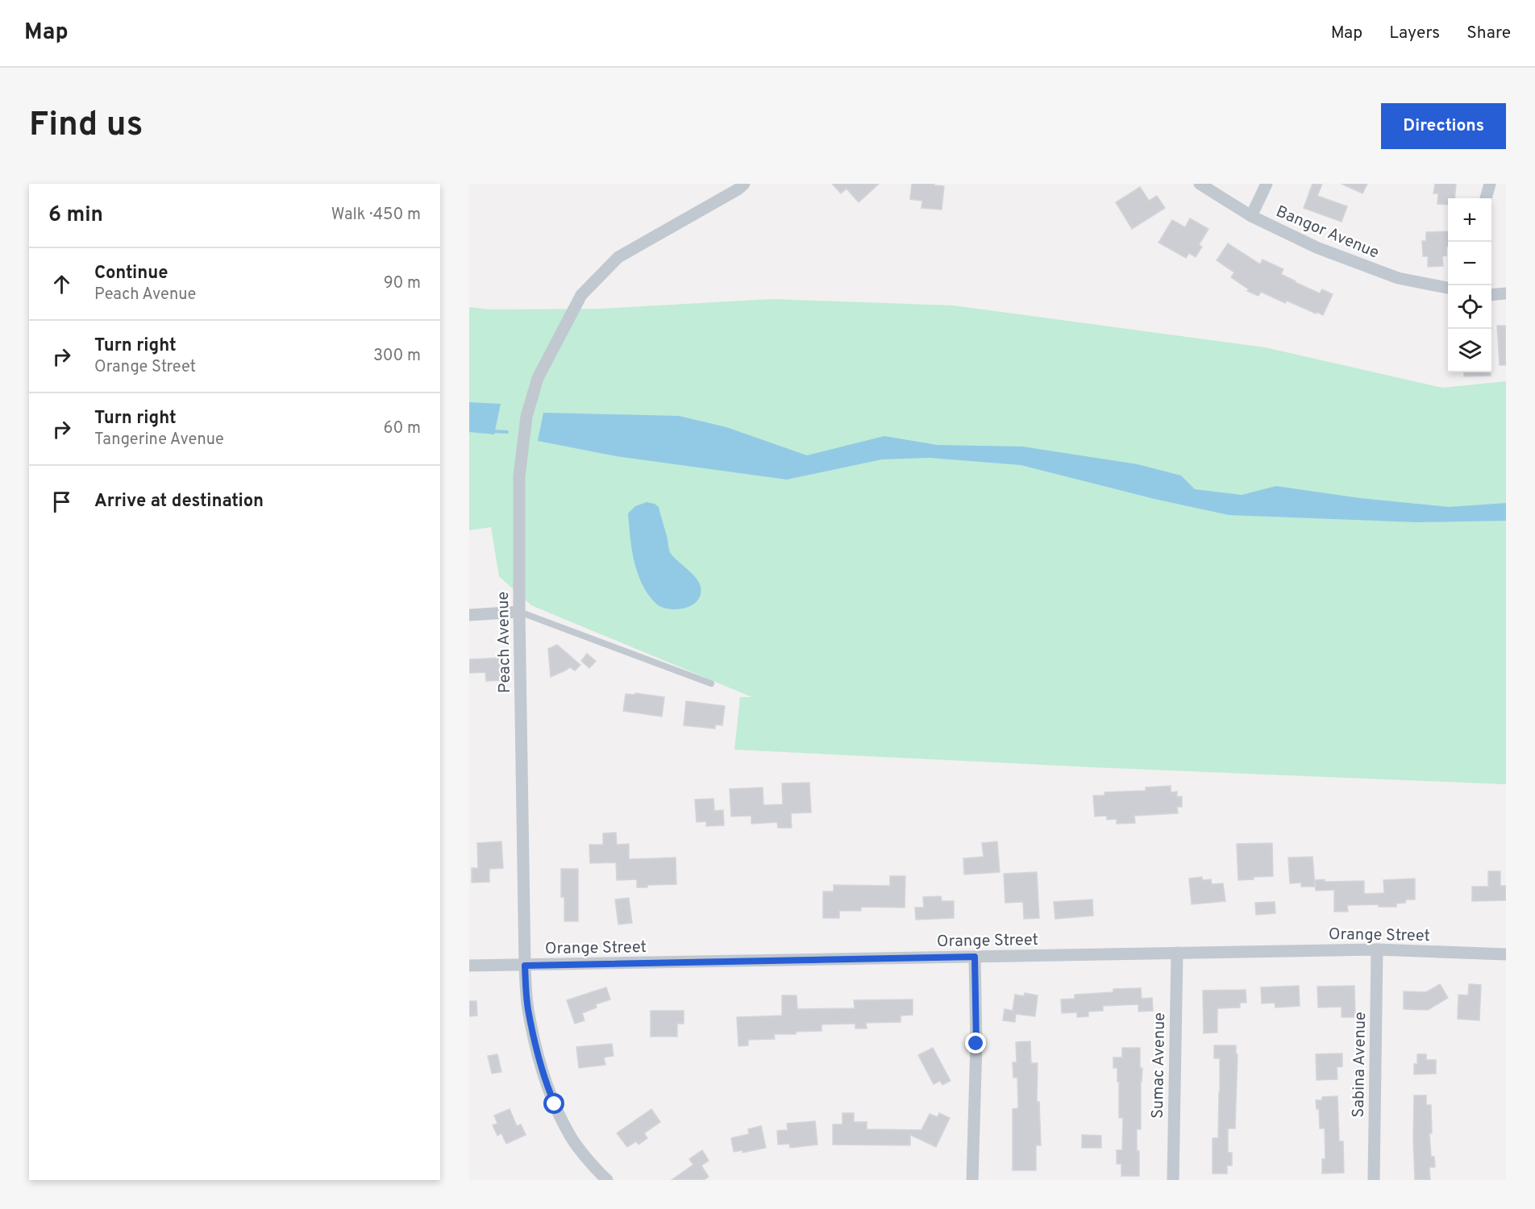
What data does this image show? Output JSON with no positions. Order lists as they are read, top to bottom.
{
  "streets": {
    "street": [
      "Bangor Avenue",
      "Peach Avenue",
      "Orange Street",
      "Sabina Avenue",
      "Sumac Avenue"
    ]
  },
  "crossings": [
    ["Peach Avenue", "Orange Street"],
    ["Orange Street", "Sabina Avenue"],
    ["Orange Street", "Sumac Avenue"]
  ],
  "page": {
    "header": "Map",
    "nav": ["Map", "Layers", "Share"],
    "buttons": "Directions",
    "title": "Find us",
    "heading": ["6 min", "Walk · 450 m"],
    "map_buttons": ["+", "−"],
    "list": [
      ["Continue", "Peach Avenue", "90 m"],
      ["Turn right", "Orange Street", "300 m"],
      ["Turn right", "Tangerine Avenue", "60 m"],
      "Arrive at destination"
    ]
  }
}
